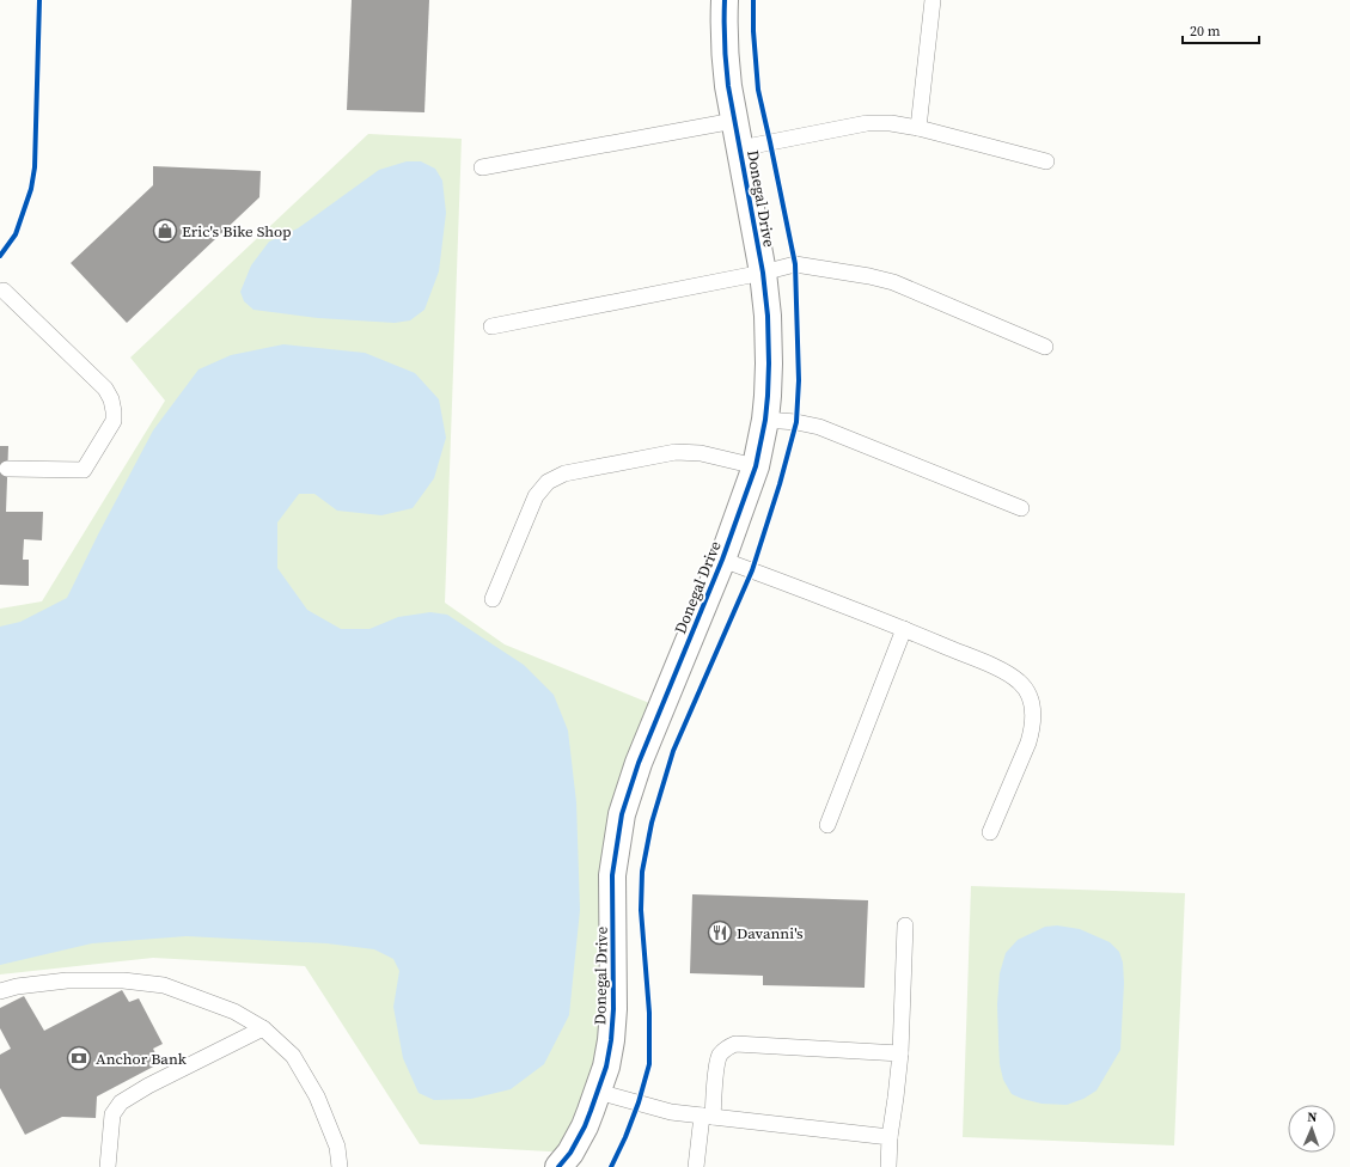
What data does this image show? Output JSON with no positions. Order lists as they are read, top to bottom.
{
  "streets": {
    "street": ["Donegal Drive"]
  },
  "places": {
    "shop": ["Eric's Bike Shop"],
    "restaurant": ["Davanni's"],
    "bank": ["Anchor Bank"]
  },
  "scale_bar": "20 m",
  "north": "top"
}
